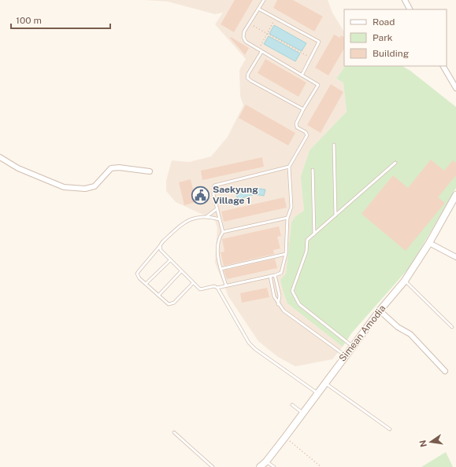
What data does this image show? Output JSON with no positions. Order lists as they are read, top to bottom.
{
  "streets": {
    "street": ["Simean Amodia"]
  },
  "places": {
    "public building": ["Saekyung Village 1"]
  },
  "legend": ["Road", "Park", "Building"],
  "scale_bar": "100 m",
  "north": "left"
}
